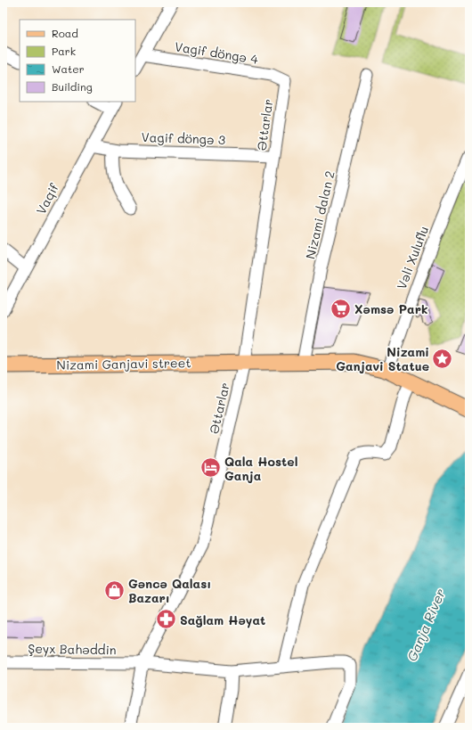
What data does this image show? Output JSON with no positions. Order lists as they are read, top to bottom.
{
  "streets": {
    "main road": ["Nizami Ganjavi street"],
    "street": [
      "Vagif döngə 4",
      "Əttarlar",
      "Vagif döngə 3",
      "Vaqif",
      "Nizami dalan 2",
      "Vəli Xuluflu",
      "Şeyx Bahəddin"
    ]
  },
  "crossings": [
    ["Vagif döngə 4", "Əttarlar"],
    ["Əttarlar", "Vagif döngə 3"],
    ["Əttarlar", "Nizami Ganjavi street"],
    ["Əttarlar", "Şeyx Bahəddin"],
    ["Vagif döngə 3", "Vaqif"],
    ["Nizami dalan 2", "Nizami Ganjavi street"],
    ["Vəli Xuluflu", "Nizami Ganjavi street"]
  ],
  "water": ["Ganja River"],
  "places": {
    "supermarket": ["Xəmsə Park"],
    "place": ["Nizami Ganjavi Statue"],
    "hotel": ["Qala Hostel Ganja"],
    "shop": ["Gəncə Qalası Bazarı"],
    "pharmacy": ["Sağlam Həyat"]
  },
  "legend": [
    "Road",
    "Park",
    "Water",
    "Building"
  ]
}
